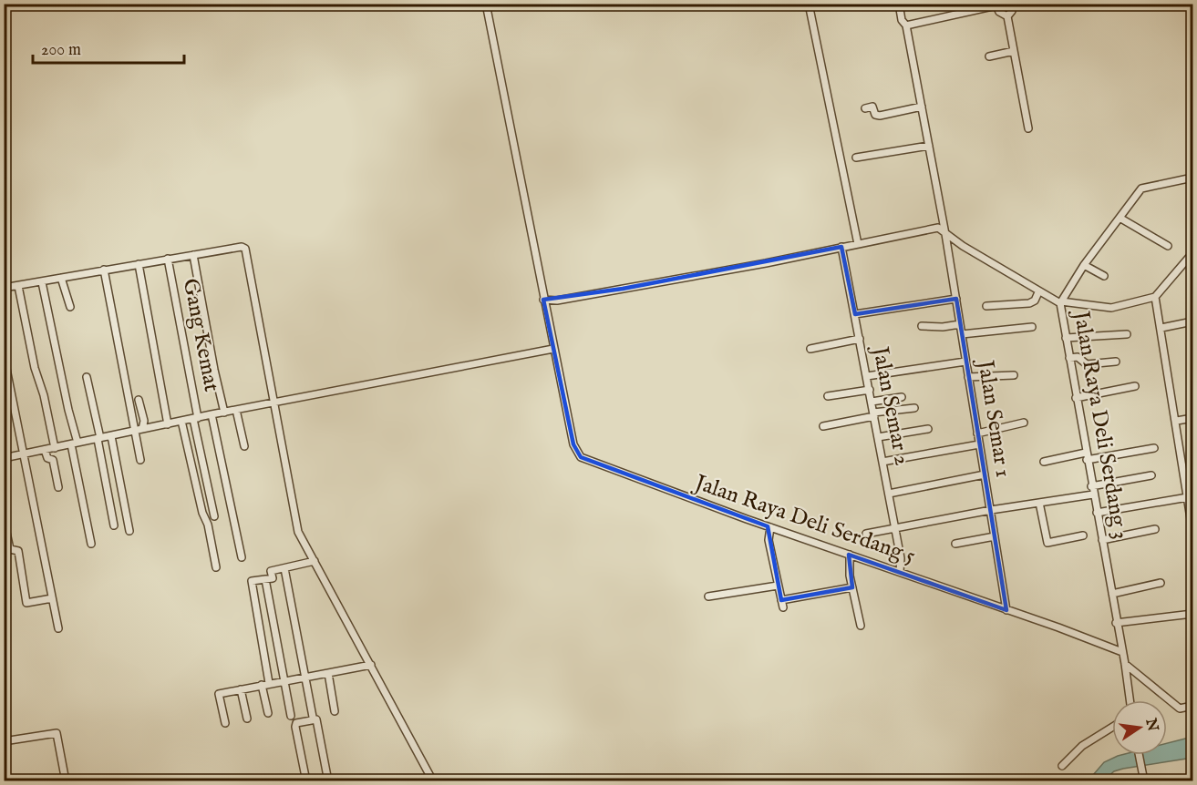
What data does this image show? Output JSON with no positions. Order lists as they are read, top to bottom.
{
  "streets": {
    "street": [
      "Gang Kemat",
      "Jalan Semar 2",
      "Jalan Semar 1",
      "Jalan Raya Deli Serdang 3",
      "Jalan Raya Deli Serdang 5"
    ]
  },
  "crossings": [
    ["Jalan Semar 2", "Jalan Raya Deli Serdang 5"],
    ["Jalan Semar 1", "Jalan Raya Deli Serdang 5"],
    ["Jalan Raya Deli Serdang 3", "Jalan Raya Deli Serdang 5"]
  ],
  "scale_bar": "200 m",
  "north": "right"
}
